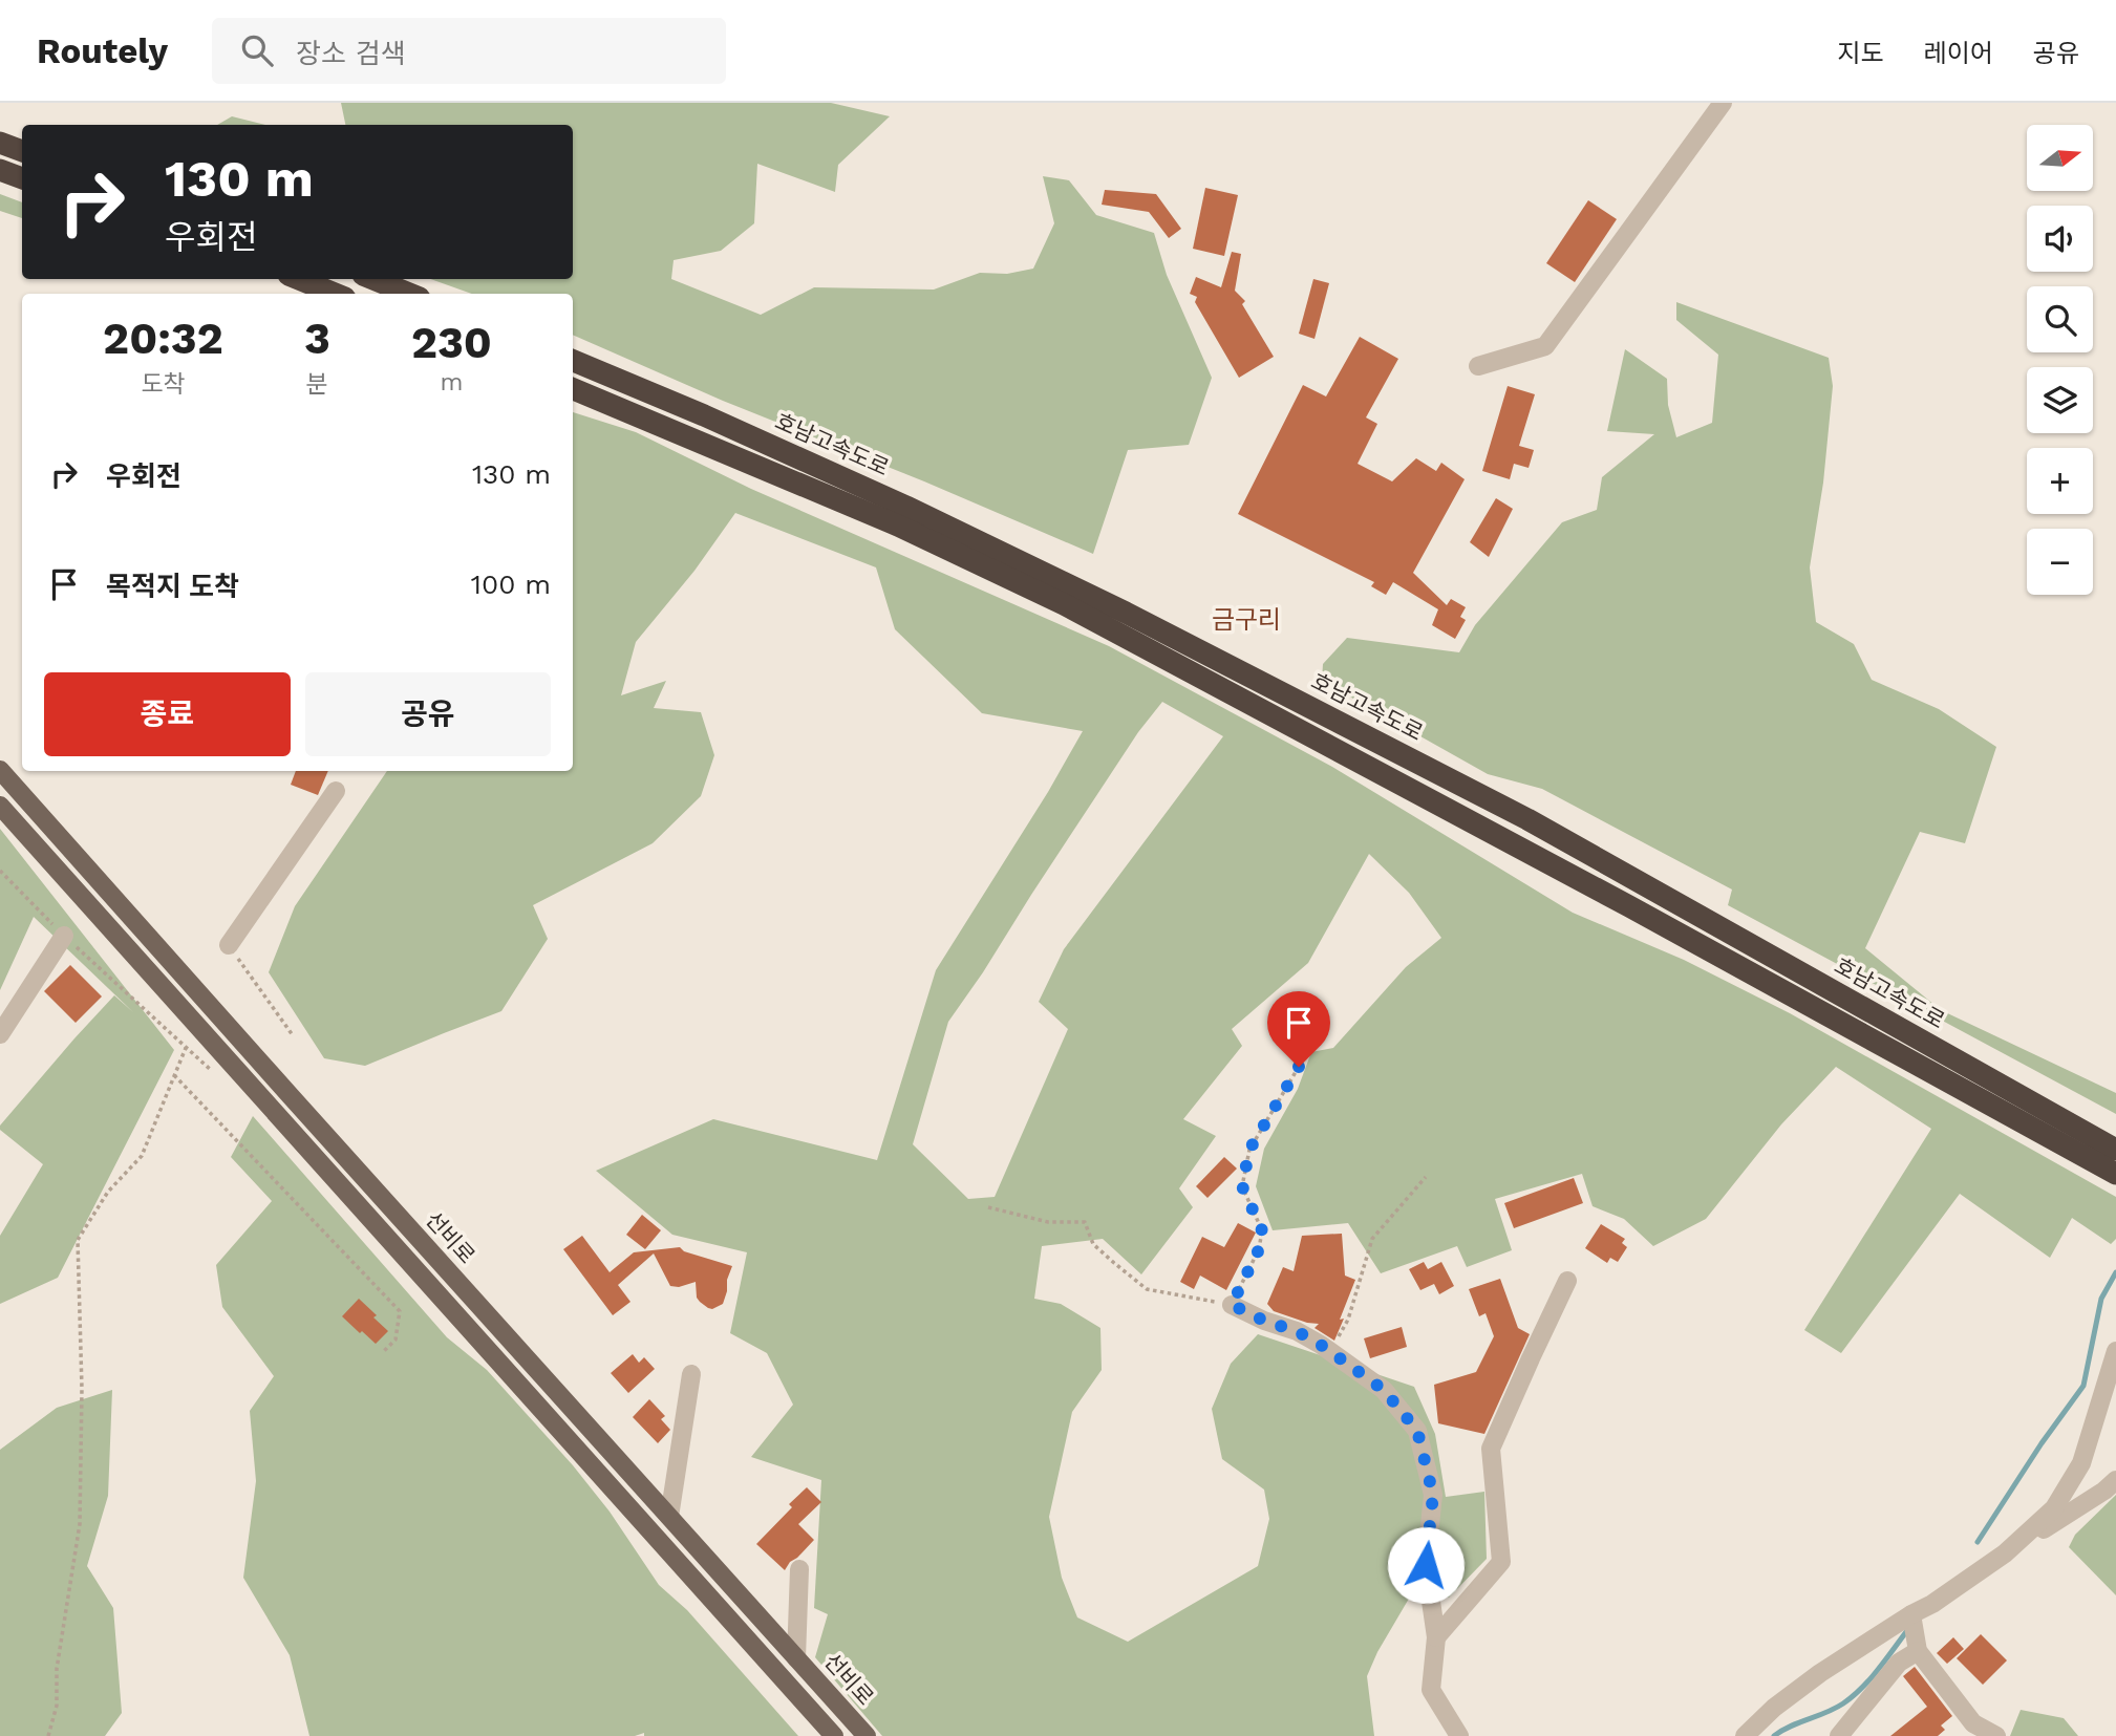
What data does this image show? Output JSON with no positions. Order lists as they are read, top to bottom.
{
  "streets": {
    "highway": ["호남고속도로"],
    "main road": ["선비로"]
  },
  "districts": ["금구리"],
  "north": "right",
  "page": {
    "header": "Routely",
    "search": "장소 검색",
    "nav": ["지도", "레이어", "공유"],
    "map_buttons": ["+", "−"],
    "turn": ["130 m", "우회전"],
    "eta": [
      "20:32",
      "도착",
      "3",
      "분",
      "230",
      "m"
    ],
    "list": [
      {
        "name": "우회전",
        "value": "130 m"
      },
      {
        "name": "목적지 도착",
        "value": "100 m"
      }
    ],
    "buttons": ["종료", "공유"]
  }
}
